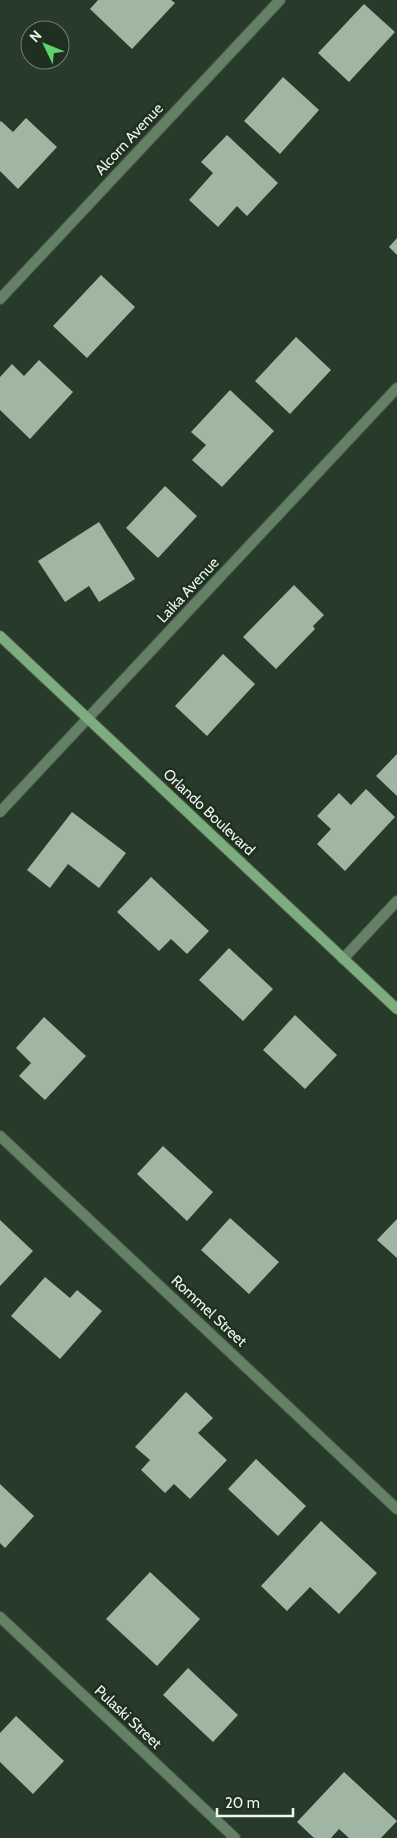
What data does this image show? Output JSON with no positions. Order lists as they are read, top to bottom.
{
  "streets": {
    "street": [
      "Alcorn Avenue",
      "Laika Avenue",
      "Orlando Boulevard",
      "Rommel Street",
      "Pulaski Street"
    ]
  },
  "crossings": [
    ["Laika Avenue", "Orlando Boulevard"]
  ],
  "scale_bar": "20 m",
  "north": "top left"
}
